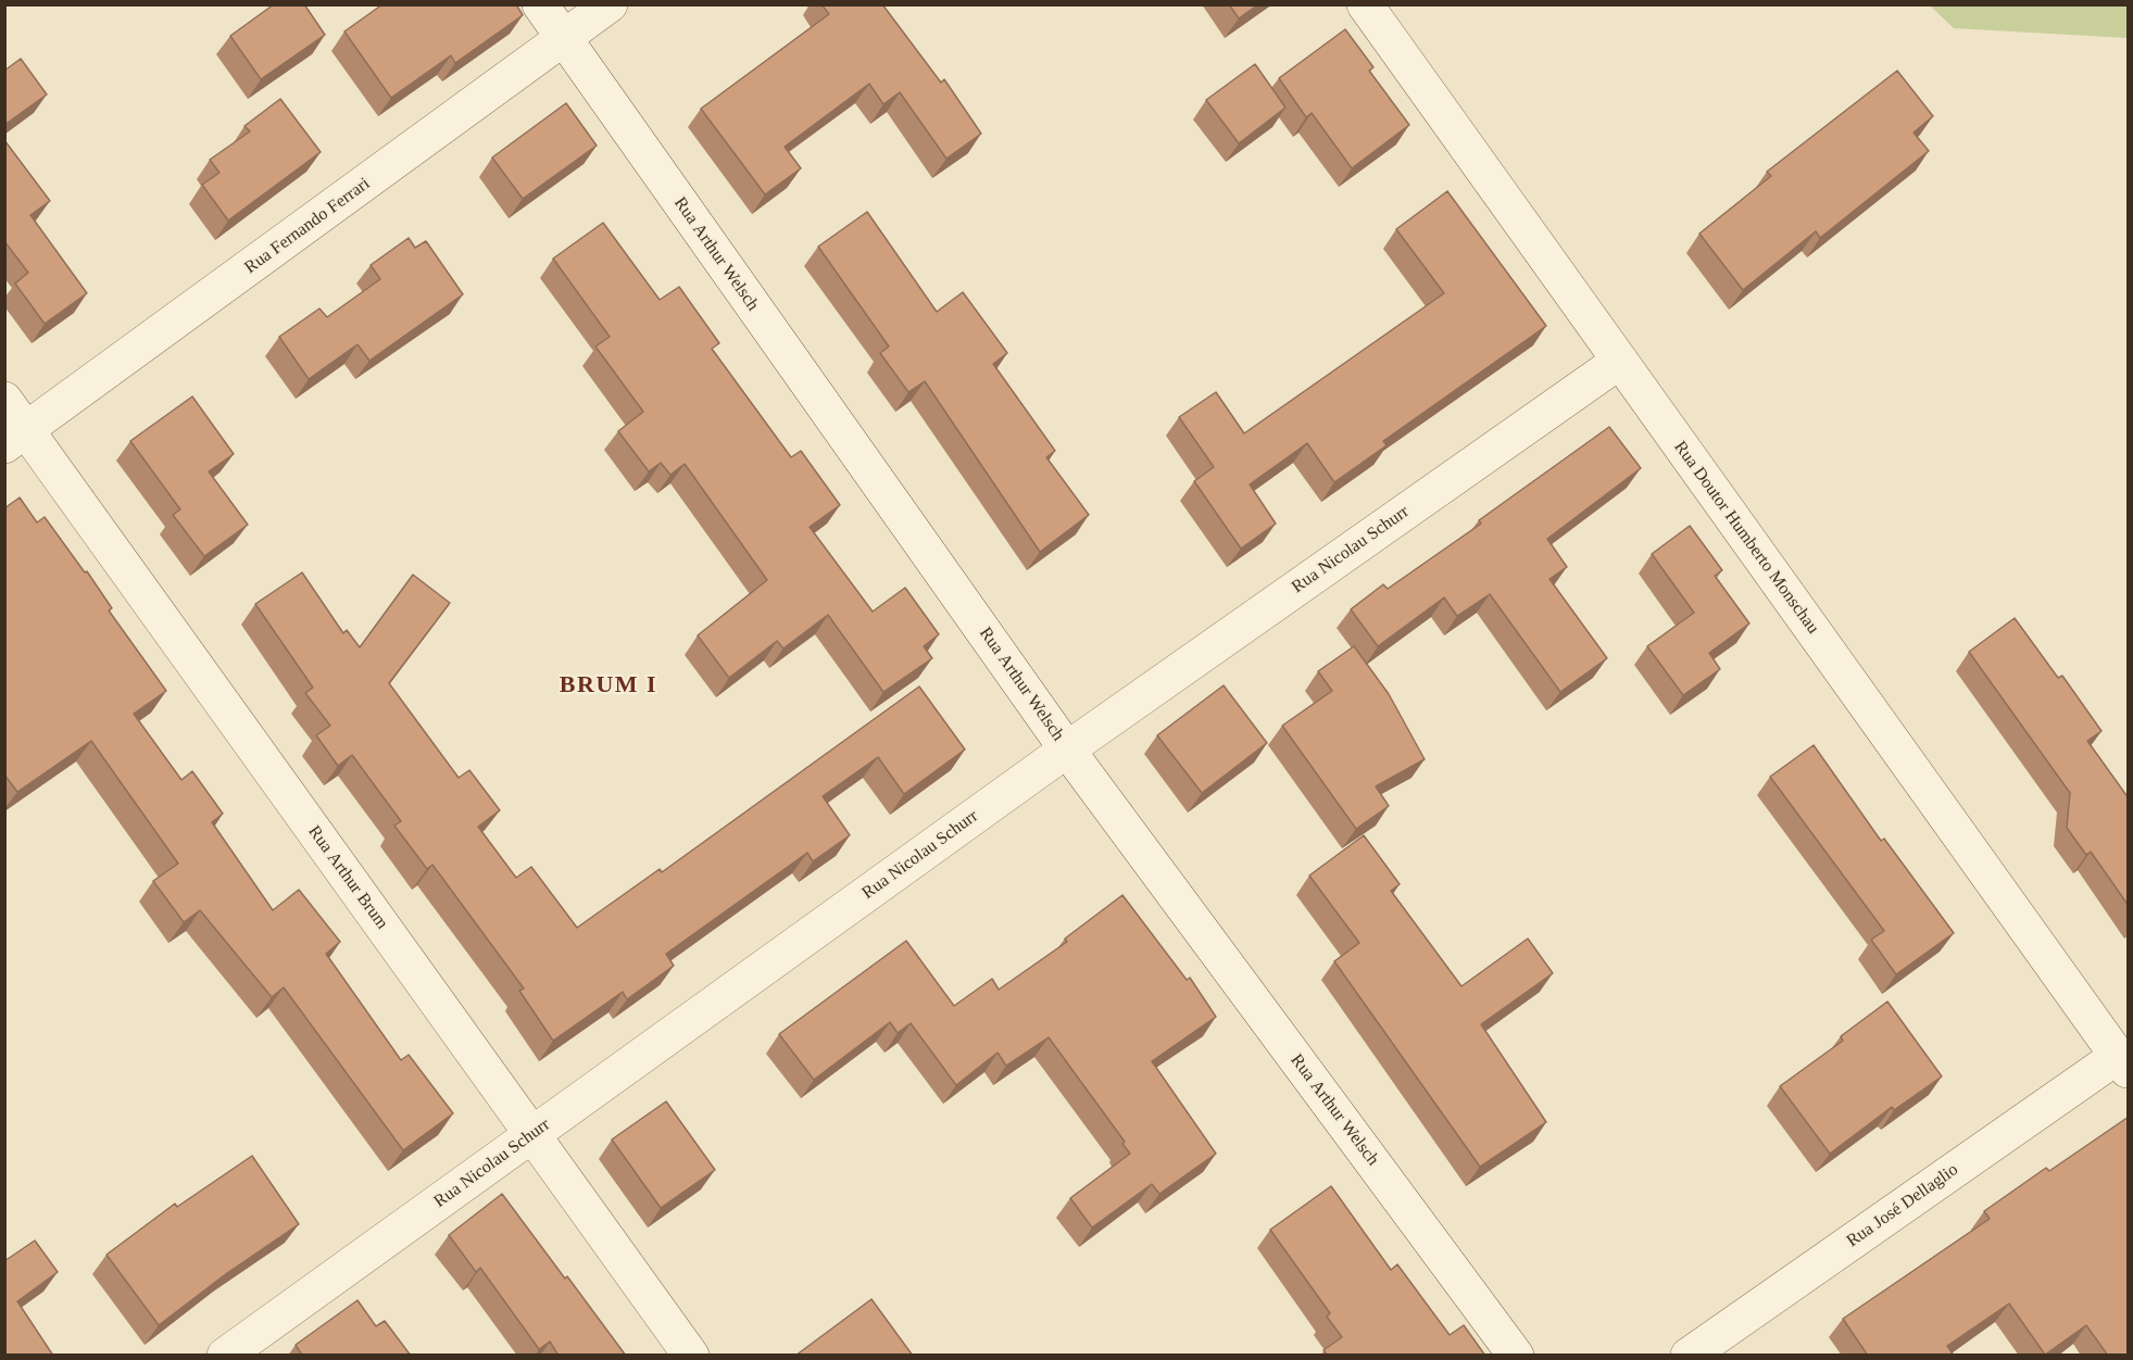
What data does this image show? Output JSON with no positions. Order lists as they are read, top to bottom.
{
  "streets": {
    "street": [
      "Rua Fernando Ferrari",
      "Rua Arthur Welsch",
      "Rua Doutor Humberto Monschau",
      "Rua Nicolau Schurr",
      "Rua Arthur Brum",
      "Rua José Dellaglio"
    ]
  },
  "crossings": [
    ["Rua Fernando Ferrari", "Rua Arthur Welsch"],
    ["Rua Fernando Ferrari", "Rua Arthur Brum"],
    ["Rua Arthur Welsch", "Rua Nicolau Schurr"],
    ["Rua Doutor Humberto Monschau", "Rua Nicolau Schurr"],
    ["Rua Doutor Humberto Monschau", "Rua José Dellaglio"],
    ["Rua Nicolau Schurr", "Rua Arthur Brum"]
  ],
  "districts": ["BRUM I"]
}
